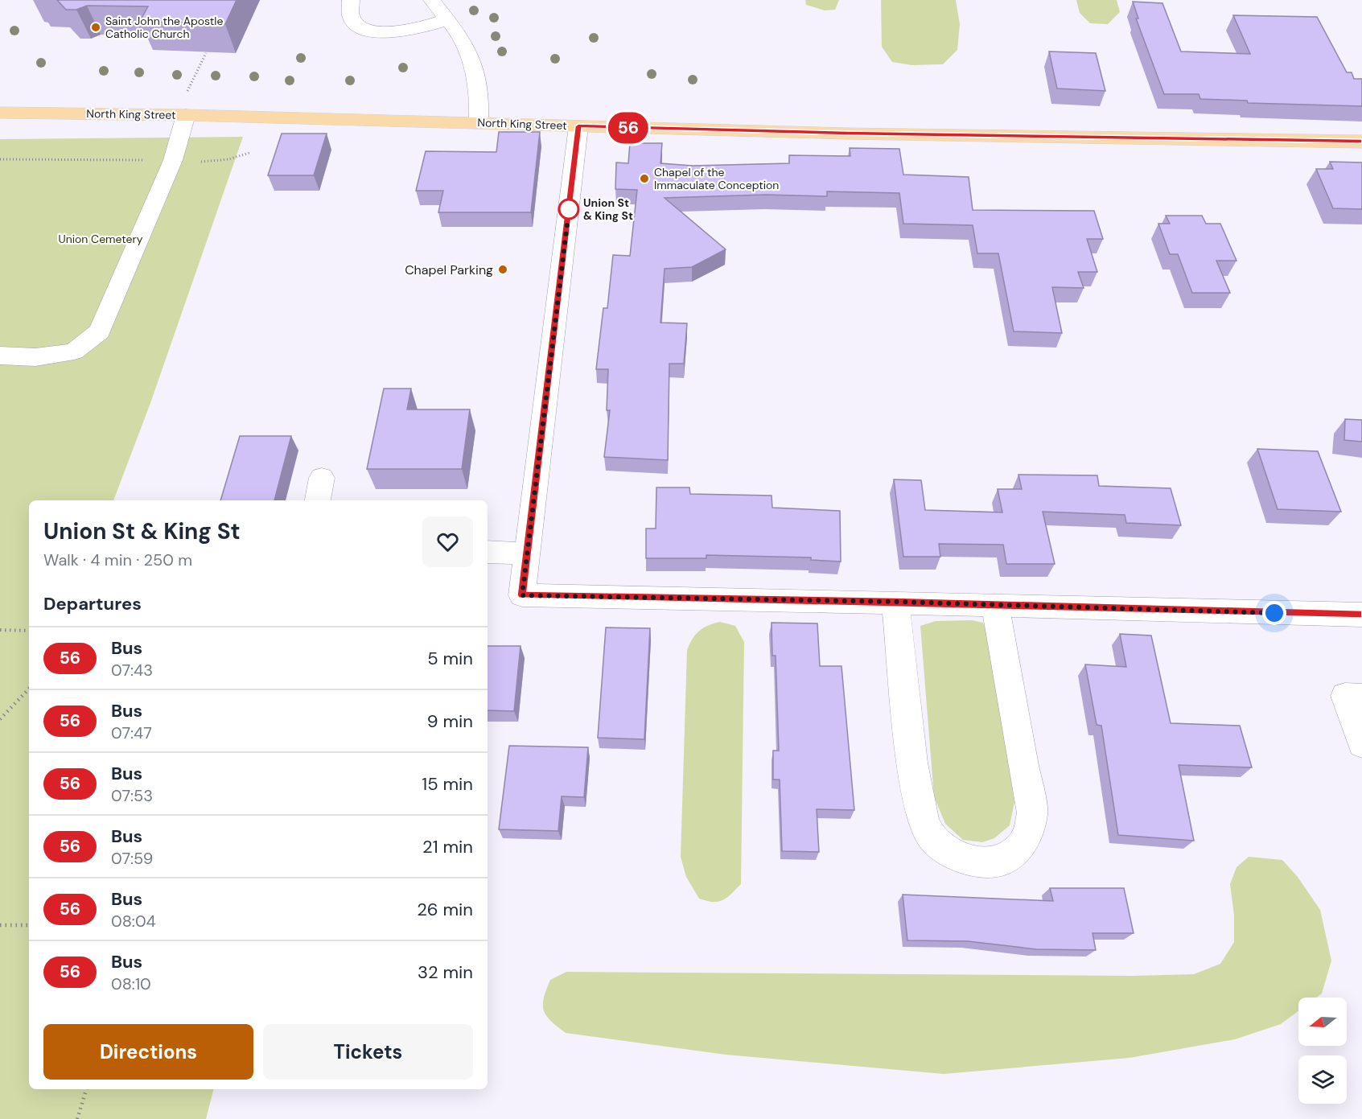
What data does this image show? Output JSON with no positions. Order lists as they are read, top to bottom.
{
  "streets": {
    "main road": ["North King Street"]
  },
  "parks": ["Union Cemetery"],
  "places": [
    "Saint John the Apostle Catholic Church",
    "Chapel of the Immaculate Conception",
    "Union St & King St",
    "Chapel Parking"
  ],
  "lines": ["bus line 56"],
  "north": "left",
  "page": {
    "on_map": "56",
    "heading": [
      ["Union St & King St", "Walk · 4 min · 250 m"],
      "Departures"
    ],
    "list": [
      {
        "mark": "56",
        "name": "Bus",
        "note": "07:43",
        "value": "5 min"
      },
      {
        "mark": "56",
        "name": "Bus",
        "note": "07:47",
        "value": "9 min"
      },
      {
        "mark": "56",
        "name": "Bus",
        "note": "07:53",
        "value": "15 min"
      },
      {
        "mark": "56",
        "name": "Bus",
        "note": "07:59",
        "value": "21 min"
      },
      {
        "mark": "56",
        "name": "Bus",
        "note": "08:04",
        "value": "26 min"
      },
      {
        "mark": "56",
        "name": "Bus",
        "note": "08:10",
        "value": "32 min"
      }
    ],
    "buttons": ["Directions", "Tickets"]
  }
}
